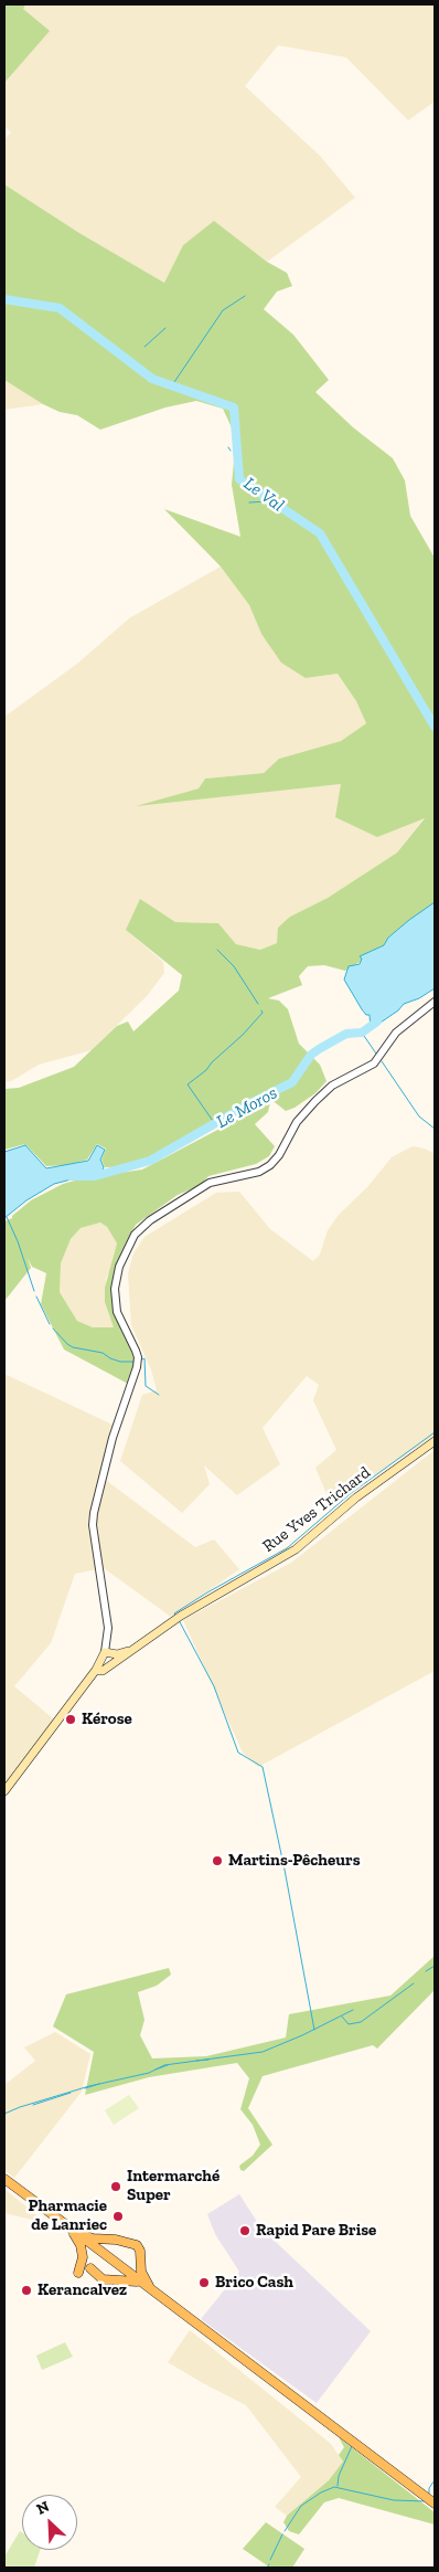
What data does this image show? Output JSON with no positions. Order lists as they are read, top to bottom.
{
  "streets": {
    "main road": ["Rue Yves Trichard"]
  },
  "water": ["Le Val", "Le Moros"],
  "places": [
    "Kérose",
    "Martins-Pêcheurs",
    "Intermarché Super",
    "Pharmacie de Lanriec",
    "Rapid Pare Brise",
    "Brico Cash",
    "Kerancalvez"
  ],
  "north": "top left"
}
